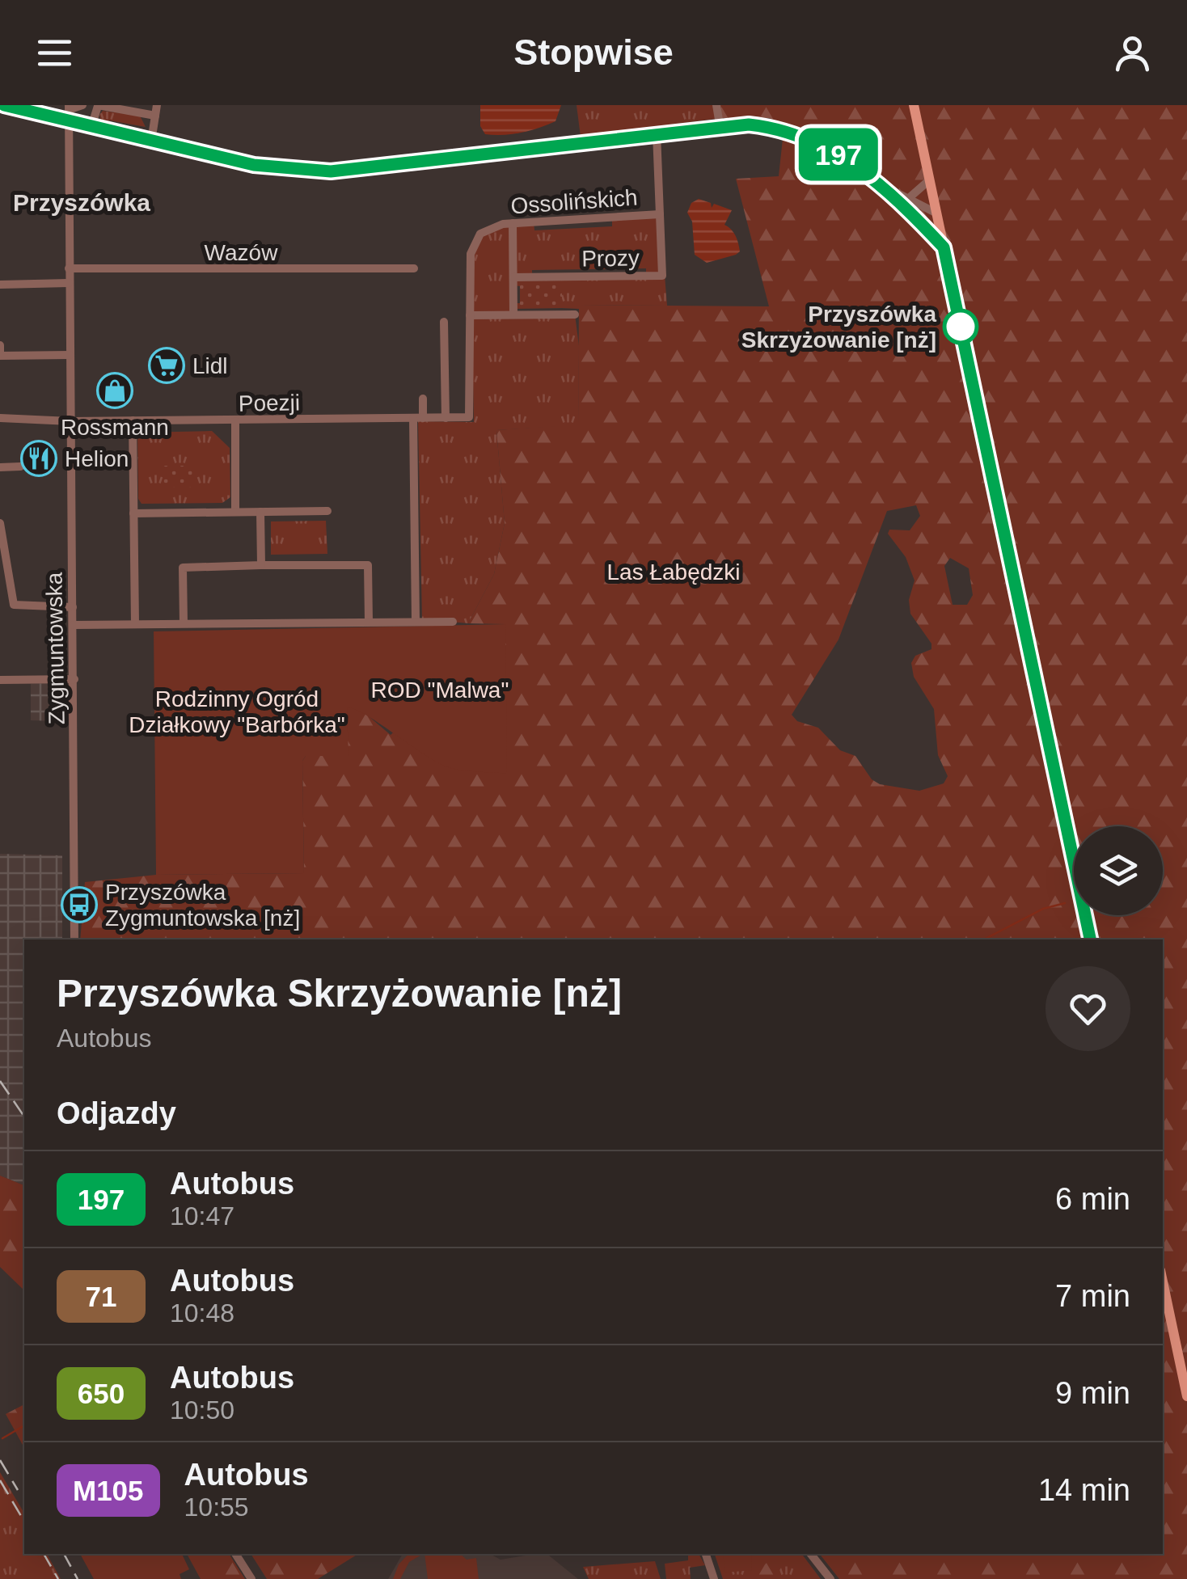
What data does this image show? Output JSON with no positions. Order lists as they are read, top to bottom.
{
  "streets": {
    "street": [
      "Ossolińskich",
      "Wazów",
      "Prozy",
      "Poezji",
      "Zygmuntowska"
    ]
  },
  "crossings": [
    ["Ossolińskich", "Prozy"],
    ["Ossolińskich", "Poezji"],
    ["Wazów", "Zygmuntowska"],
    ["Poezji", "Zygmuntowska"]
  ],
  "districts": ["Przyszówka"],
  "parks": ["Las Łabędzki", "ROD \"Malwa\"", "Rodzinny Ogród Działkowy \"Barbórka\""],
  "places": {
    "other": ["Przyszówka Skrzyżowanie [nż]"],
    "supermarket": ["Lidl"],
    "shop": ["Rossmann"],
    "restaurant": ["Helion"],
    "bus stop": ["Przyszówka Zygmuntowska [nż]"]
  },
  "lines": ["bus line 197"],
  "page": {
    "header": "Stopwise",
    "on_map": "197",
    "heading": [
      ["Przyszówka Skrzyżowanie [nż]", "Autobus"],
      "Odjazdy"
    ],
    "list": [
      {
        "mark": "197",
        "name": "Autobus",
        "note": "10:47",
        "value": "6 min"
      },
      {
        "mark": "71",
        "name": "Autobus",
        "note": "10:48",
        "value": "7 min"
      },
      {
        "mark": "650",
        "name": "Autobus",
        "note": "10:50",
        "value": "9 min"
      },
      {
        "mark": "M105",
        "name": "Autobus",
        "note": "10:55",
        "value": "14 min"
      }
    ]
  }
}
